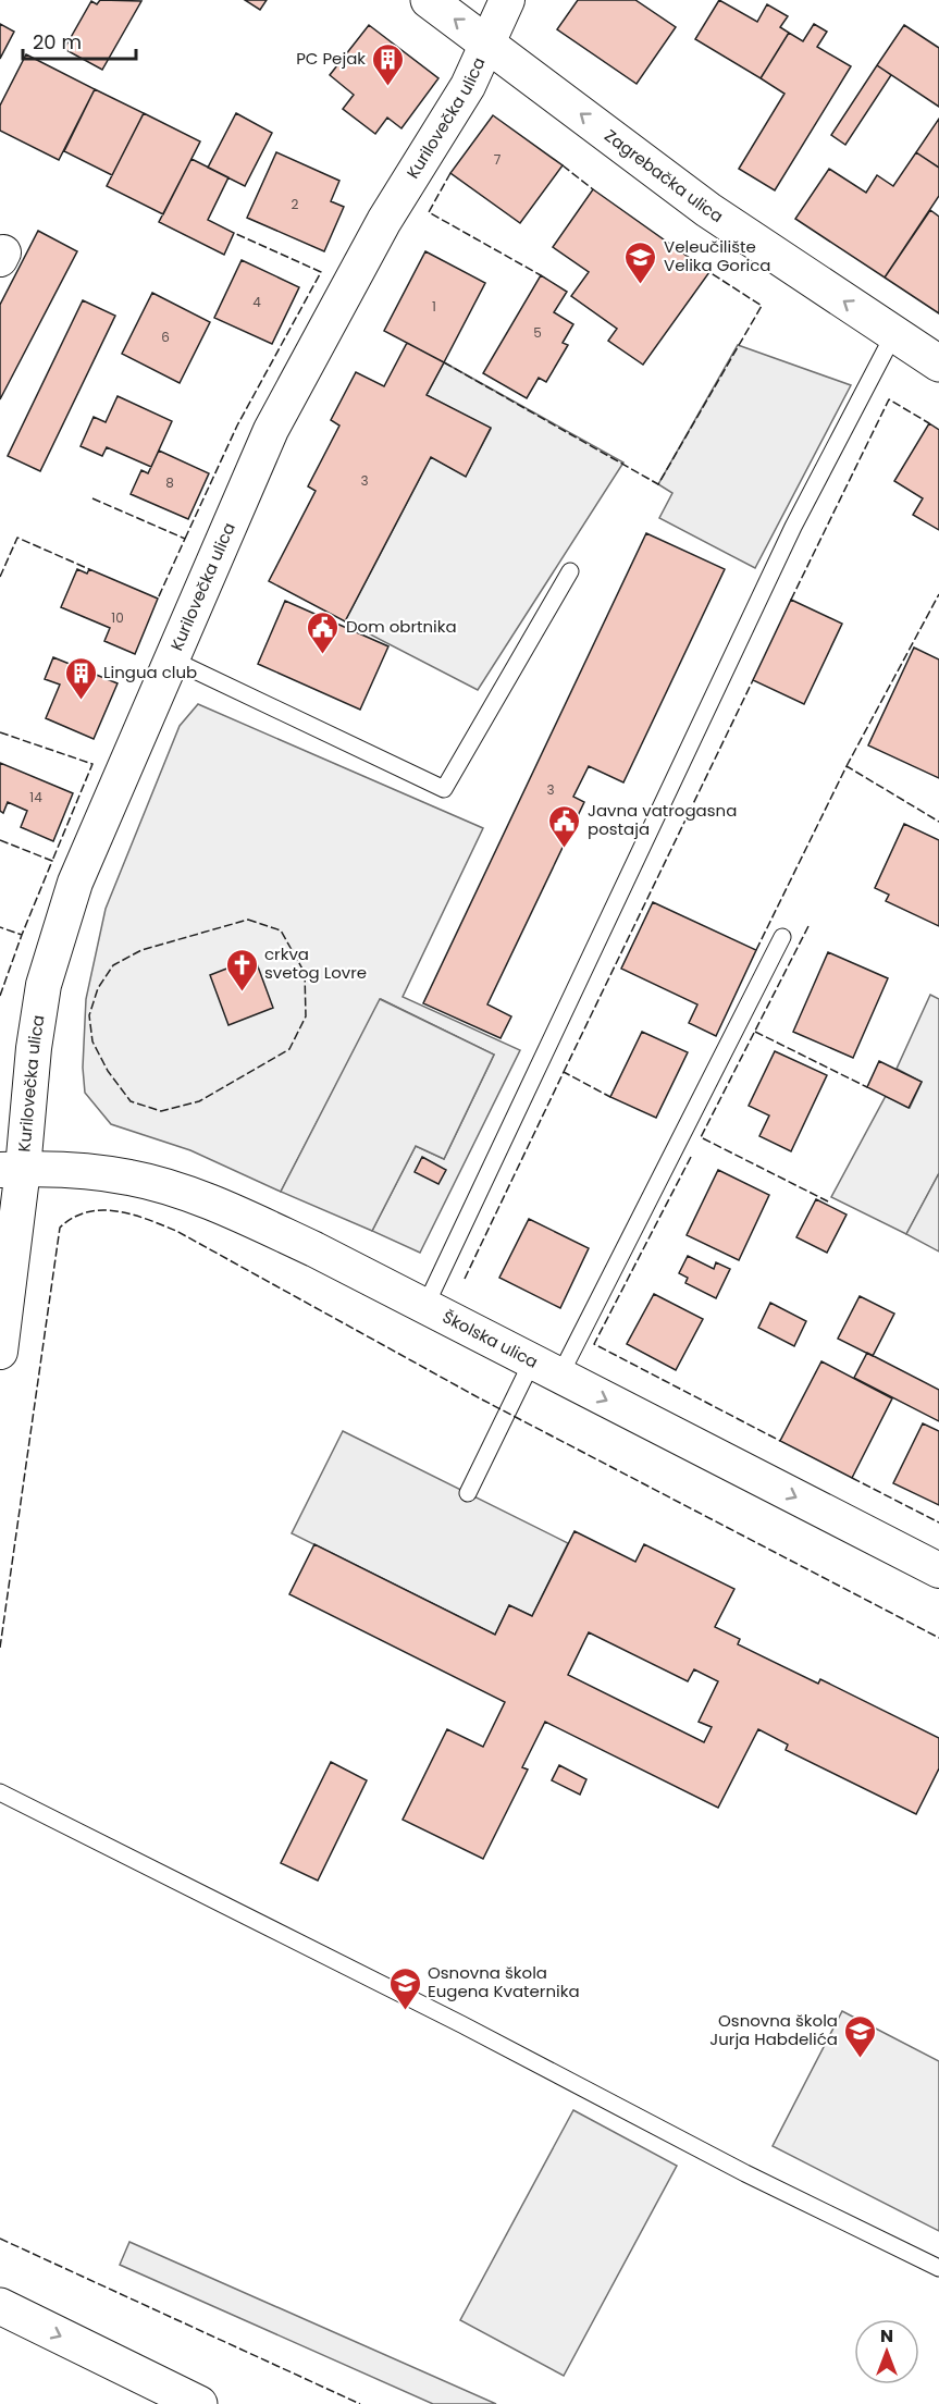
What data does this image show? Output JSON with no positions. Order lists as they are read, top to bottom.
{
  "streets": {
    "main road": ["Zagrebačka ulica"],
    "street": ["Kurilovečka ulica", "Školska ulica"]
  },
  "crossings": [
    ["Kurilovečka ulica", "Zagrebačka ulica"],
    ["Kurilovečka ulica", "Školska ulica"]
  ],
  "one_way": ["Zagrebačka ulica", "Školska ulica"],
  "places": {
    "building": ["PC Pejak", "Lingua club"],
    "school or university": ["Veleučilište Velika Gorica", "Osnovna škola Eugena Kvaternika", "Osnovna škola Jurja Habdelića"],
    "public building": ["Dom obrtnika", "Javna vatrogasna postaja"],
    "church": ["crkva svetog Lovre"]
  },
  "house_numbers": [
    "7",
    "2",
    "4",
    "1",
    "5",
    "6",
    "3",
    "8",
    "10",
    "3",
    "14"
  ],
  "scale_bar": "20 m",
  "north": "top"
}
